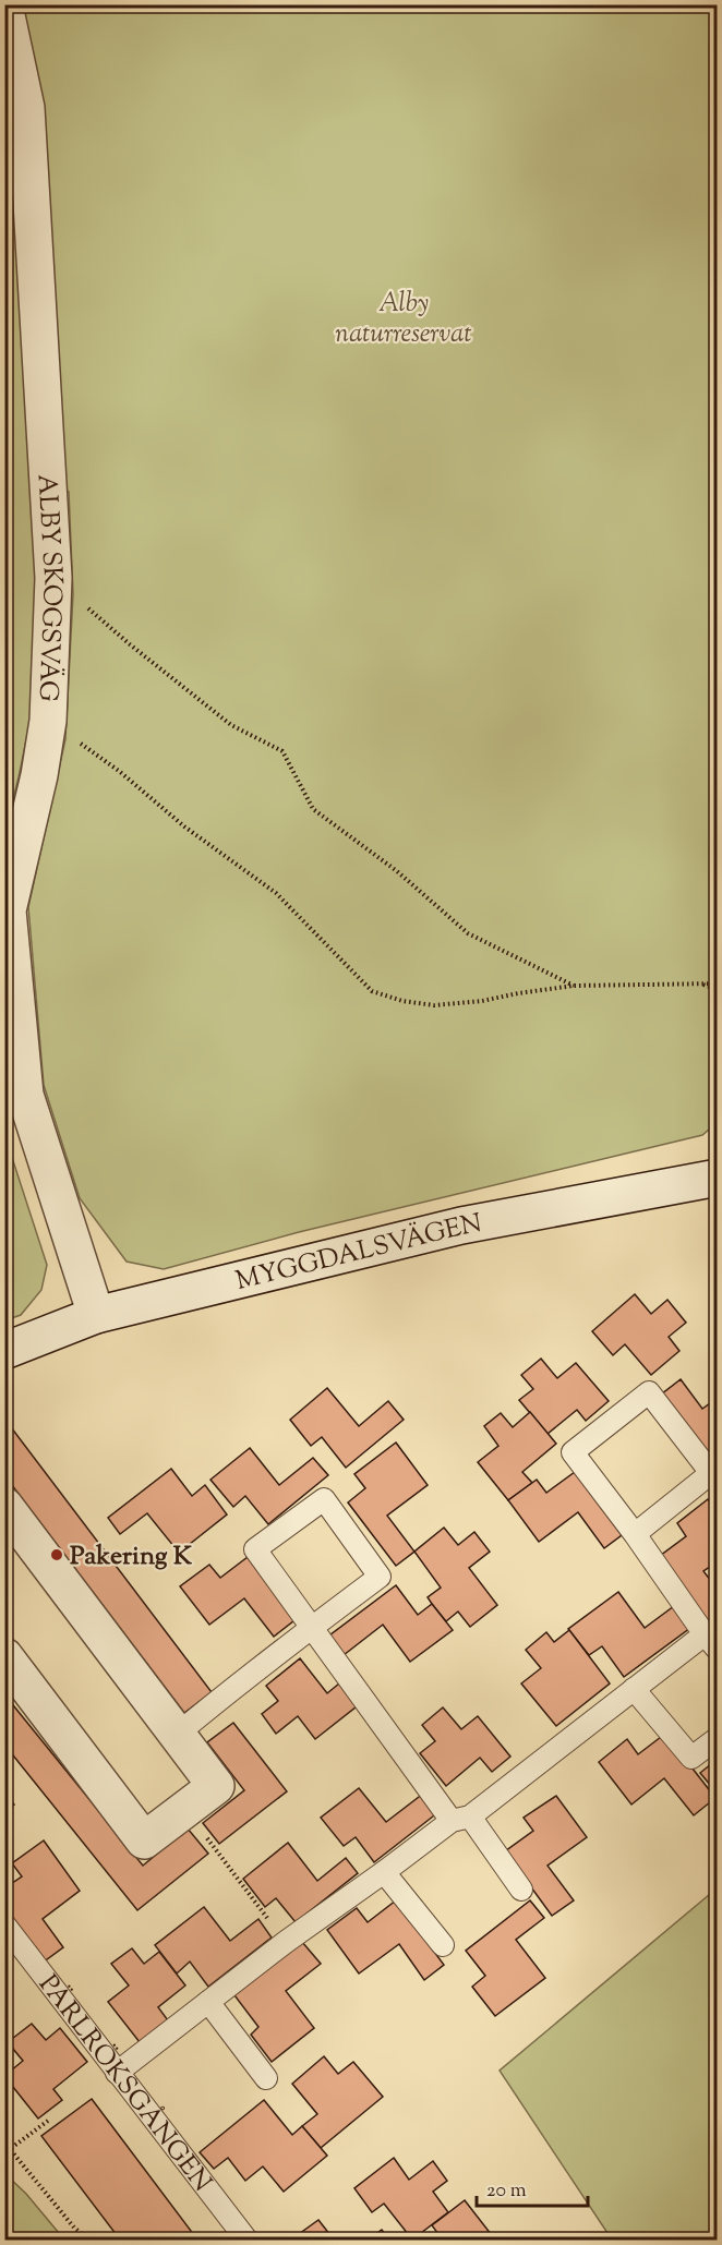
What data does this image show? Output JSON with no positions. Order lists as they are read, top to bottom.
{
  "streets": {
    "street": ["ALBY SKOGSVÄG", "MYGGDALSVÄGEN"],
    "lane": ["PÄRLRÖKSGÅNGEN"]
  },
  "crossings": [
    ["ALBY SKOGSVÄG", "MYGGDALSVÄGEN"]
  ],
  "parks": ["Alby naturreservat"],
  "places": ["Pakering K"],
  "scale_bar": "20 m"
}
